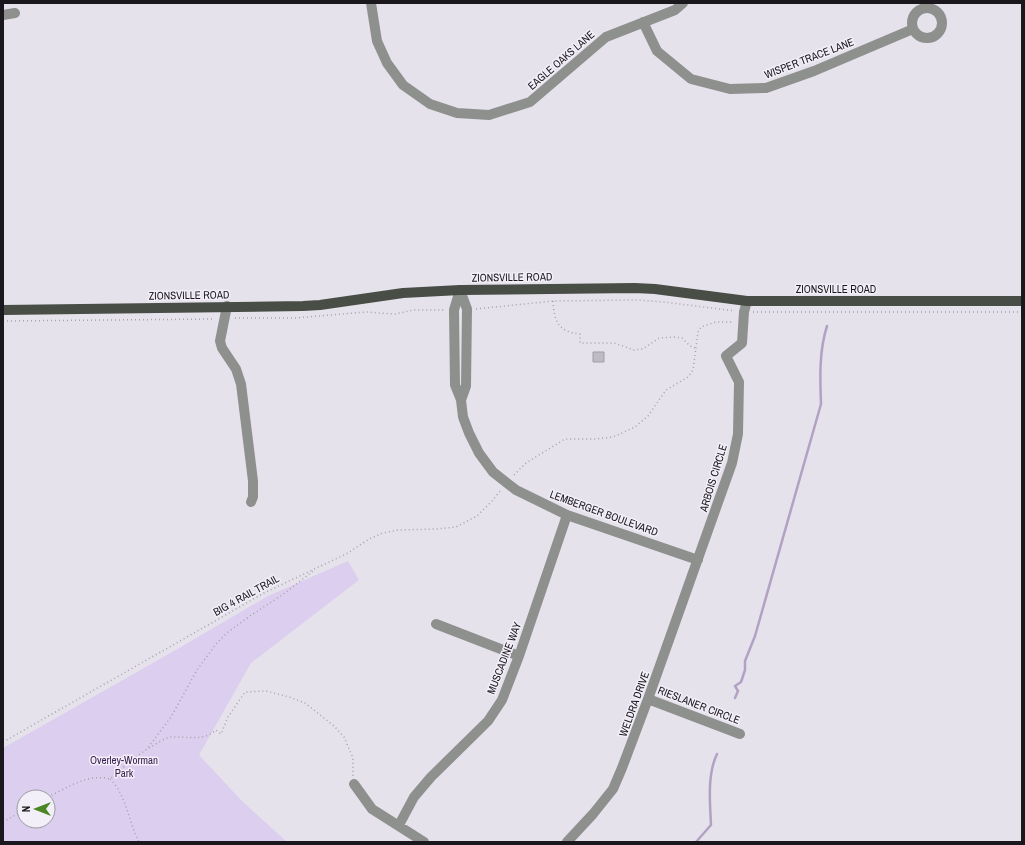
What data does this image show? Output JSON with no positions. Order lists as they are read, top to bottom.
{
  "streets": {
    "main road": ["ZIONSVILLE ROAD"],
    "street": [
      "WISPER TRACE LANE",
      "EAGLE OAKS LANE",
      "ARBOIS CIRCLE",
      "LEMBERGER BOULEVARD",
      "MUSCADINE WAY",
      "WELDRA DRIVE",
      "RIESLANER CIRCLE"
    ],
    "path": ["BIG 4 RAIL TRAIL"]
  },
  "crossings": [
    ["WISPER TRACE LANE", "EAGLE OAKS LANE"],
    ["ZIONSVILLE ROAD", "LEMBERGER BOULEVARD"],
    ["ARBOIS CIRCLE", "LEMBERGER BOULEVARD"],
    ["ARBOIS CIRCLE", "WELDRA DRIVE"],
    ["LEMBERGER BOULEVARD", "MUSCADINE WAY"],
    ["LEMBERGER BOULEVARD", "WELDRA DRIVE"],
    ["WELDRA DRIVE", "RIESLANER CIRCLE"]
  ],
  "parks": ["Overley-Worman Park"],
  "north": "left"
}
